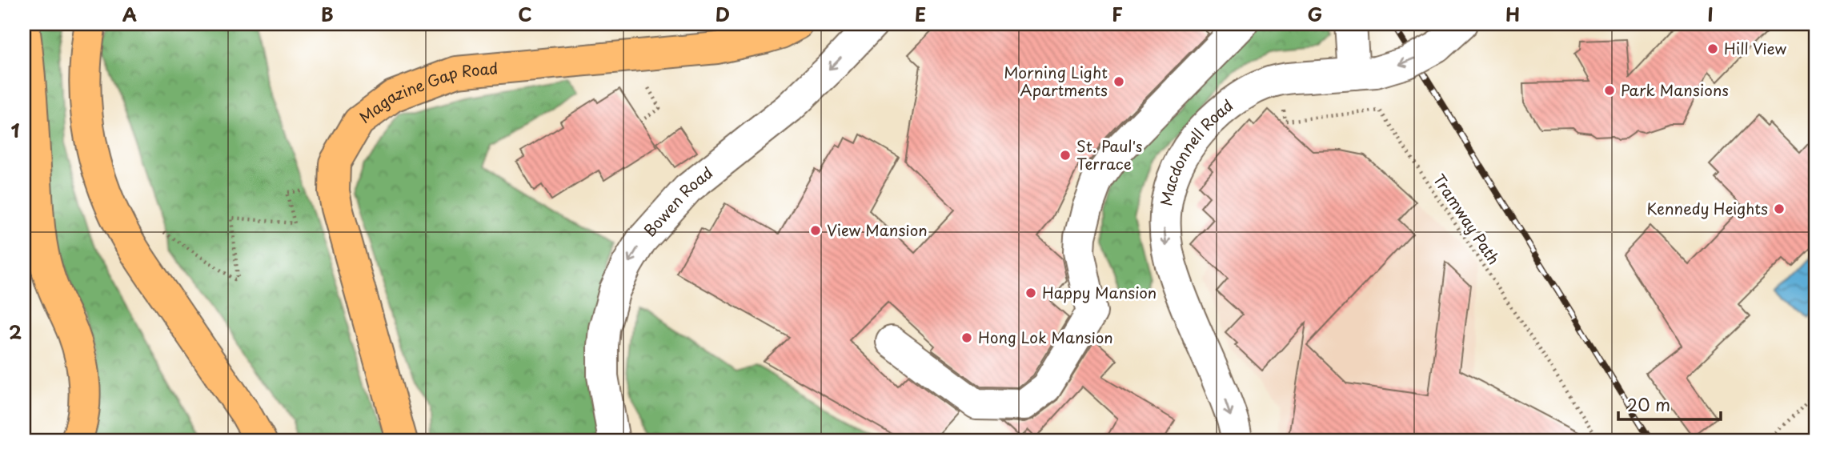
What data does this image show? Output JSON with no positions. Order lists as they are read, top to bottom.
{
  "streets": {
    "main road": ["Magazine Gap Road"],
    "street": ["Macdonnell Road", "Bowen Road"],
    "path": ["Tramway Path"]
  },
  "one_way": ["Bowen Road"],
  "places": [
    "Hill View",
    "Morning Light Apartments",
    "Park Mansions",
    "St. Paul's Terrace",
    "Kennedy Heights",
    "View Mansion",
    "Happy Mansion",
    "Hong Lok Mansion"
  ],
  "scale_bar": "20 m",
  "grid": {
    "columns": [
      "A",
      "B",
      "C",
      "D",
      "E",
      "F",
      "G",
      "H",
      "I"
    ],
    "rows": ["1", "2"]
  }
}
